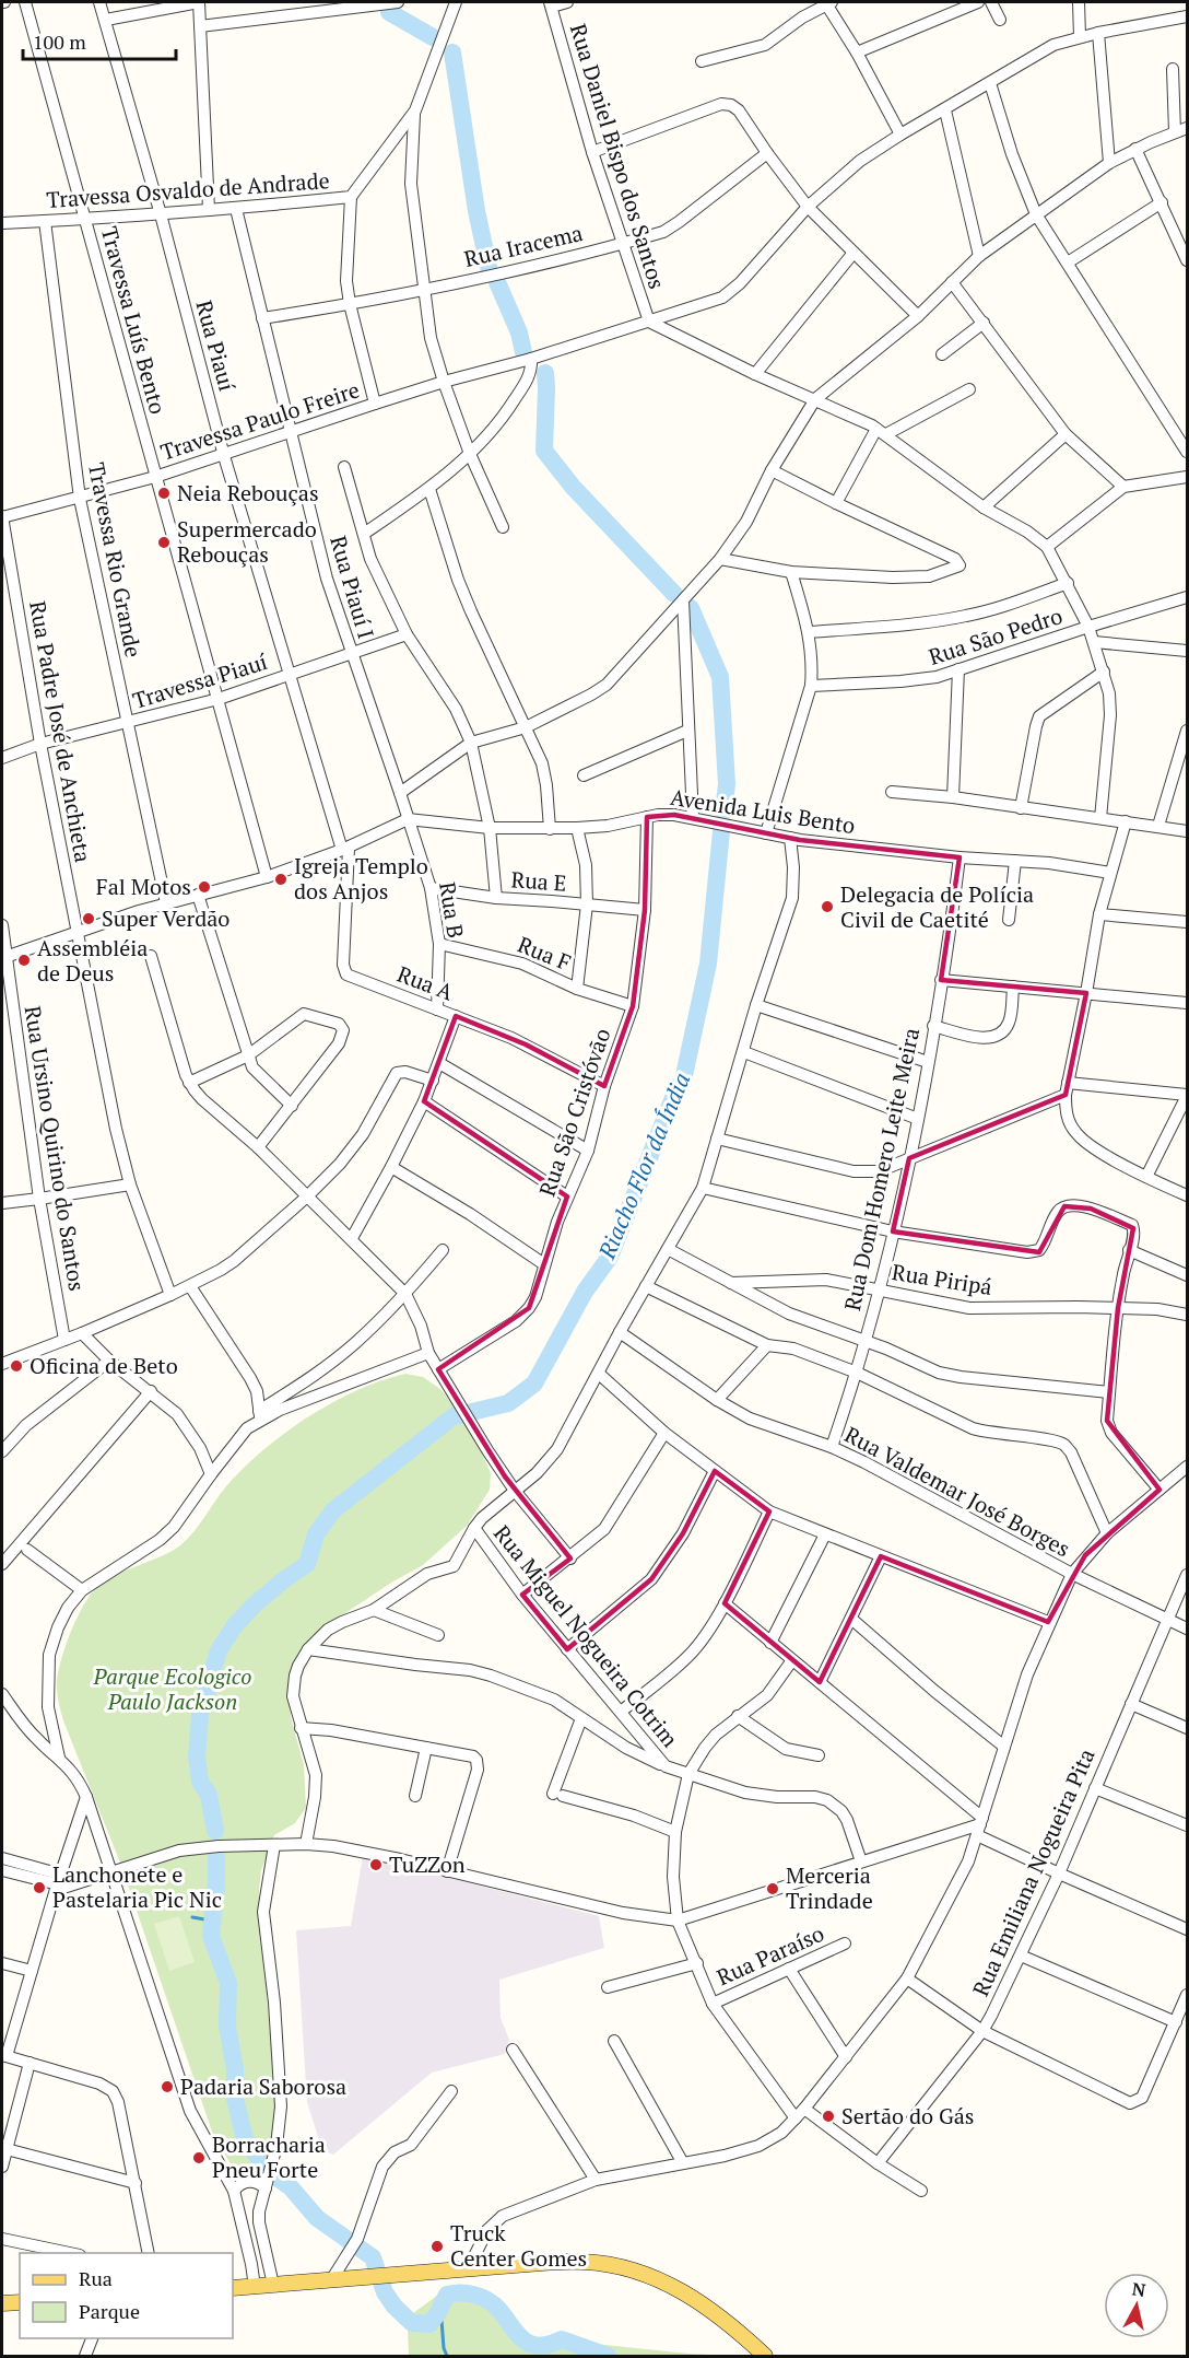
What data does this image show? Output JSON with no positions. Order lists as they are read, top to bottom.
{
  "streets": {
    "street": [
      "Rua Daniel Bispo dos Santos",
      "Travessa Osvaldo de Andrade",
      "Rua Iracema",
      "Travessa Luís Bento",
      "Rua Piauí",
      "Travessa Paulo Freire",
      "Travessa Rio Grande",
      "Rua Piauí I",
      "Rua São Pedro",
      "Travessa Piauí",
      "Rua Padre José de Anchieta",
      "Avenida Luis Bento",
      "Rua E",
      "Rua B",
      "Rua F",
      "Rua A",
      "Rua São Cristóvão",
      "Rua Ursino Quirino do Santos",
      "Rua Dom Homero Leite Meira",
      "Rua Piripá",
      "Rua Valdemar José Borges",
      "Rua Miguel Nogueira Cotrim",
      "Rua Emiliana Nogueira Pita",
      "Rua Paraíso"
    ]
  },
  "crossings": [
    ["Rua Daniel Bispo dos Santos", "Rua Iracema"],
    ["Rua Daniel Bispo dos Santos", "Travessa Paulo Freire"],
    ["Travessa Osvaldo de Andrade", "Travessa Luís Bento"],
    ["Travessa Osvaldo de Andrade", "Rua Piauí"],
    ["Travessa Osvaldo de Andrade", "Travessa Rio Grande"],
    ["Travessa Osvaldo de Andrade", "Rua Piauí I"],
    ["Rua Iracema", "Rua Piauí I"],
    ["Travessa Luís Bento", "Travessa Paulo Freire"],
    ["Travessa Luís Bento", "Travessa Piauí"],
    ["Rua Piauí", "Travessa Paulo Freire"],
    ["Rua Piauí", "Travessa Piauí"],
    ["Rua Piauí", "Rua A"],
    ["Travessa Paulo Freire", "Travessa Rio Grande"],
    ["Travessa Paulo Freire", "Rua Piauí I"],
    ["Travessa Paulo Freire", "Rua Padre José de Anchieta"],
    ["Travessa Rio Grande", "Travessa Piauí"],
    ["Rua Piauí I", "Travessa Piauí"],
    ["Rua Piauí I", "Avenida Luis Bento"],
    ["Rua Piauí I", "Rua B"],
    ["Travessa Piauí", "Rua Padre José de Anchieta"],
    ["Avenida Luis Bento", "Rua B"],
    ["Avenida Luis Bento", "Rua São Cristóvão"],
    ["Avenida Luis Bento", "Rua Dom Homero Leite Meira"],
    ["Rua E", "Rua B"],
    ["Rua E", "Rua São Cristóvão"],
    ["Rua B", "Rua F"],
    ["Rua B", "Rua A"],
    ["Rua F", "Rua São Cristóvão"],
    ["Rua A", "Rua São Cristóvão"],
    ["Rua Dom Homero Leite Meira", "Rua Piripá"],
    ["Rua Dom Homero Leite Meira", "Rua Valdemar José Borges"],
    ["Rua Valdemar José Borges", "Rua Emiliana Nogueira Pita"]
  ],
  "water": ["Riacho Flor da Índia"],
  "parks": ["Parque Ecologico Paulo Jackson"],
  "places": [
    "Neia Rebouças",
    "Supermercado Rebouças",
    "Igreja Templo dos Anjos",
    "Fal Motos",
    "Delegacia de Polícia Civil de Caetité",
    "Super Verdão",
    "Assembléia de Deus",
    "Oficina de Beto",
    "TuZZon",
    "Lanchonete e Pastelaria Pic Nic",
    "Merceria Trindade",
    "Padaria Saborosa",
    "Sertão do Gás",
    "Borracharia Pneu Forte",
    "Truck Center Gomes"
  ],
  "legend": ["Rua", "Parque"],
  "scale_bar": "100 m",
  "north": "top"
}
